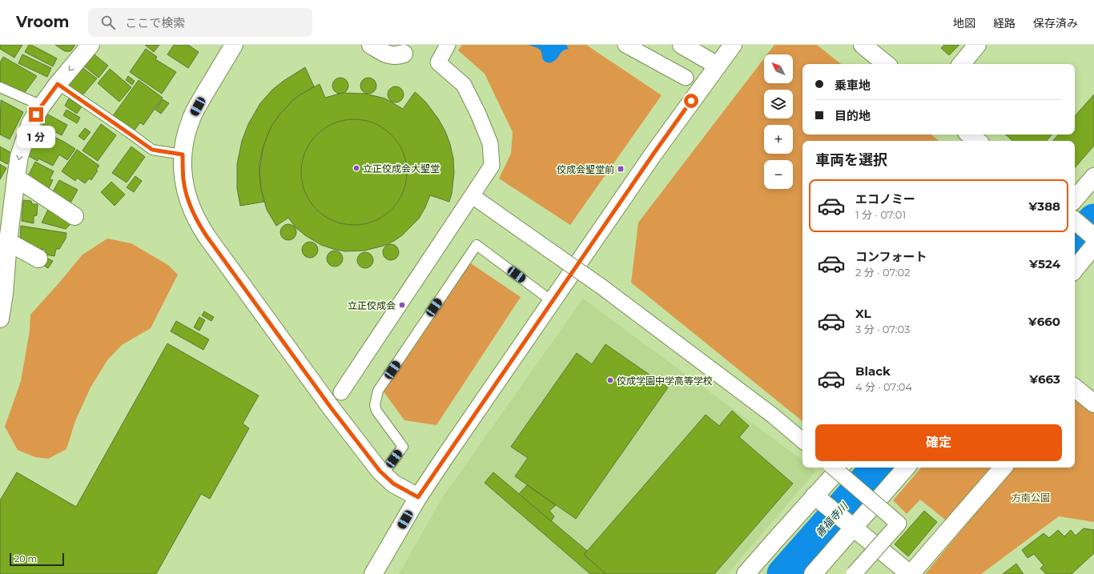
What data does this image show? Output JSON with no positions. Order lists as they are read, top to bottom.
{
  "water": ["善福寺川"],
  "parks": ["方南公園"],
  "places": {
    "other": ["立正佼成会大聖堂", "立正佼成会", "佼成学園中学高等学校"],
    "transit": ["佼成会聖堂前"]
  },
  "scale_bar": "20 m",
  "north": "top left",
  "page": {
    "header": "Vroom",
    "search": "ここで検索",
    "nav": ["地図", "経路", "保存済み"],
    "map_buttons": ["+", "−"],
    "banner": ["乗車地", "目的地"],
    "bubble": "1 分",
    "heading": "車両を選択",
    "list": [
      {
        "name": "エコノミー",
        "note": "1 分 · 07:01",
        "value": "¥388"
      },
      {
        "name": "コンフォート",
        "note": "2 分 · 07:02",
        "value": "¥524"
      },
      {
        "name": "XL",
        "note": "3 分 · 07:03",
        "value": "¥660"
      },
      {
        "name": "Black",
        "note": "4 分 · 07:04",
        "value": "¥663"
      }
    ],
    "buttons": "確定",
    "scale": "20 m"
  }
}
